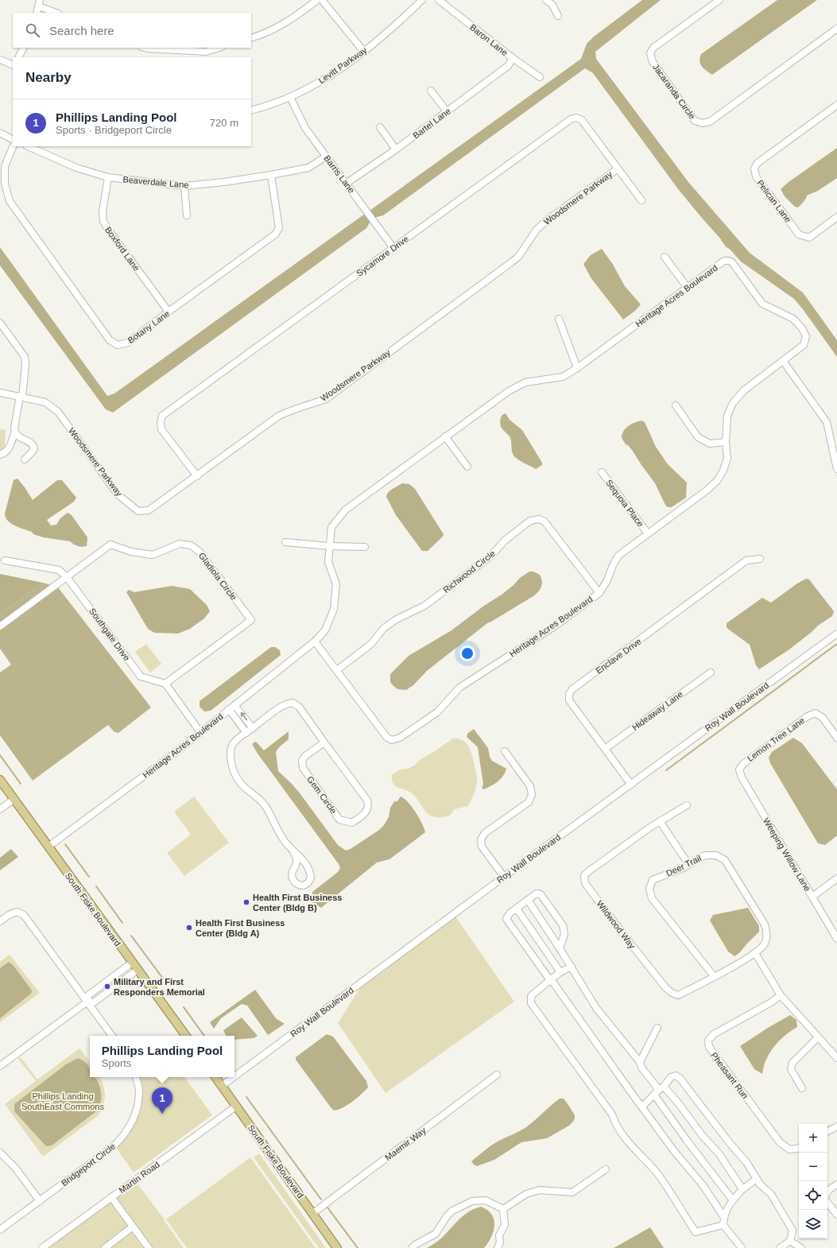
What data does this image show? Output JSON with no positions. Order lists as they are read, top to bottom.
{
  "streets": {
    "main road": ["South Fiske Boulevard"],
    "street": [
      "Baron Lane",
      "Levitt Parkway",
      "Jacaranda Circle",
      "Bartel Lane",
      "Barris Lane",
      "Beaverdale Lane",
      "Woodsmere Parkway",
      "Pelican Lane",
      "Boxford Lane",
      "Sycamore Drive",
      "Heritage Acres Boulevard",
      "Botany Lane",
      "Sequoia Place",
      "Richwood Circle",
      "Gladiola Circle",
      "Southgate Drive",
      "Enclave Drive",
      "Roy Wall Boulevard",
      "Hideaway Lane",
      "Lemon Tree Lane",
      "Gem Circle",
      "Weeping Willow Lane",
      "Deer Trail",
      "Wildwood Way",
      "Pheasant Run",
      "Maemir Way",
      "Bridgeport Circle",
      "Martin Road"
    ]
  },
  "crossings": [
    ["Baron Lane", "Bartel Lane"],
    ["Levitt Parkway", "Barris Lane"],
    ["Bartel Lane", "Barris Lane"],
    ["Barris Lane", "Beaverdale Lane"],
    ["Barris Lane", "Sycamore Drive"],
    ["Beaverdale Lane", "Boxford Lane"],
    ["Beaverdale Lane", "Botany Lane"],
    ["Woodsmere Parkway", "Sycamore Drive"],
    ["Boxford Lane", "Botany Lane"],
    ["Heritage Acres Boulevard", "Sequoia Place"],
    ["Heritage Acres Boulevard", "Richwood Circle"],
    ["Heritage Acres Boulevard", "South Fiske Boulevard"],
    ["Gladiola Circle", "Southgate Drive"],
    ["Enclave Drive", "Roy Wall Boulevard"],
    ["Enclave Drive", "Hideaway Lane"],
    ["Roy Wall Boulevard", "South Fiske Boulevard"],
    ["Lemon Tree Lane", "Weeping Willow Lane"],
    ["Deer Trail", "Wildwood Way"],
    ["South Fiske Boulevard", "Maemir Way"],
    ["South Fiske Boulevard", "Martin Road"]
  ],
  "parks": ["Phillips Landing SouthEast Commons"],
  "places": ["Health First Business Center (Bldg B)", "Health First Business Center (Bldg A)", "Military and First Responders Memorial"],
  "page": {
    "search": "Search here",
    "heading": "Nearby",
    "list": [
      {
        "mark": "1",
        "name": "Phillips Landing Pool",
        "note": "Sports · Bridgeport Circle",
        "value": "720 m"
      }
    ],
    "popup": ["Phillips Landing Pool", "Sports"],
    "pins": "1",
    "map_buttons": ["+", "−"]
  }
}
